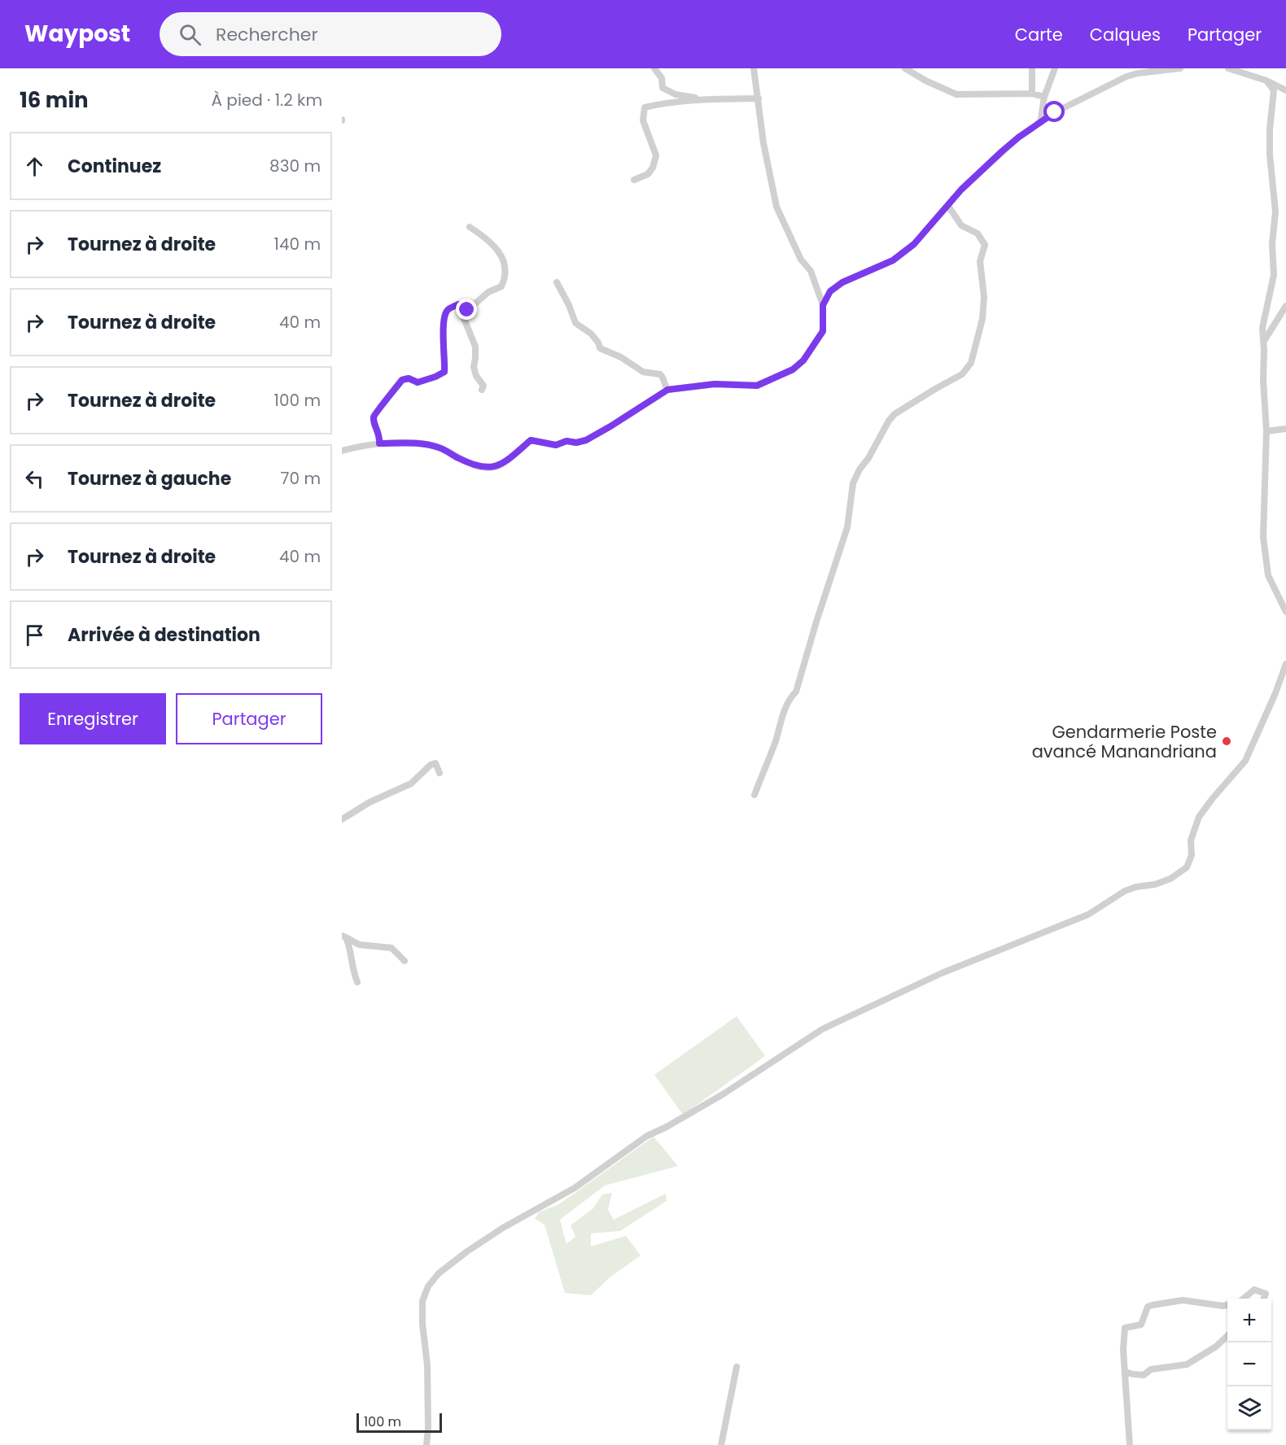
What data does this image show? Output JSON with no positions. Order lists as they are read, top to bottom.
{
  "places": ["Gendarmerie Poste avancé Manandriana"],
  "scale_bar": "100 m",
  "page": {
    "header": "Waypost",
    "search": "Rechercher",
    "nav": ["Carte", "Calques", "Partager"],
    "heading": ["16 min", "À pied · 1.2 km"],
    "list": [
      ["Continuez", "830 m"],
      ["Tournez à droite", "140 m"],
      ["Tournez à droite", "40 m"],
      ["Tournez à droite", "100 m"],
      ["Tournez à gauche", "70 m"],
      ["Tournez à droite", "40 m"],
      "Arrivée à destination"
    ],
    "buttons": ["Enregistrer", "Partager"],
    "map_buttons": ["+", "−"],
    "scale": "100 m"
  }
}
